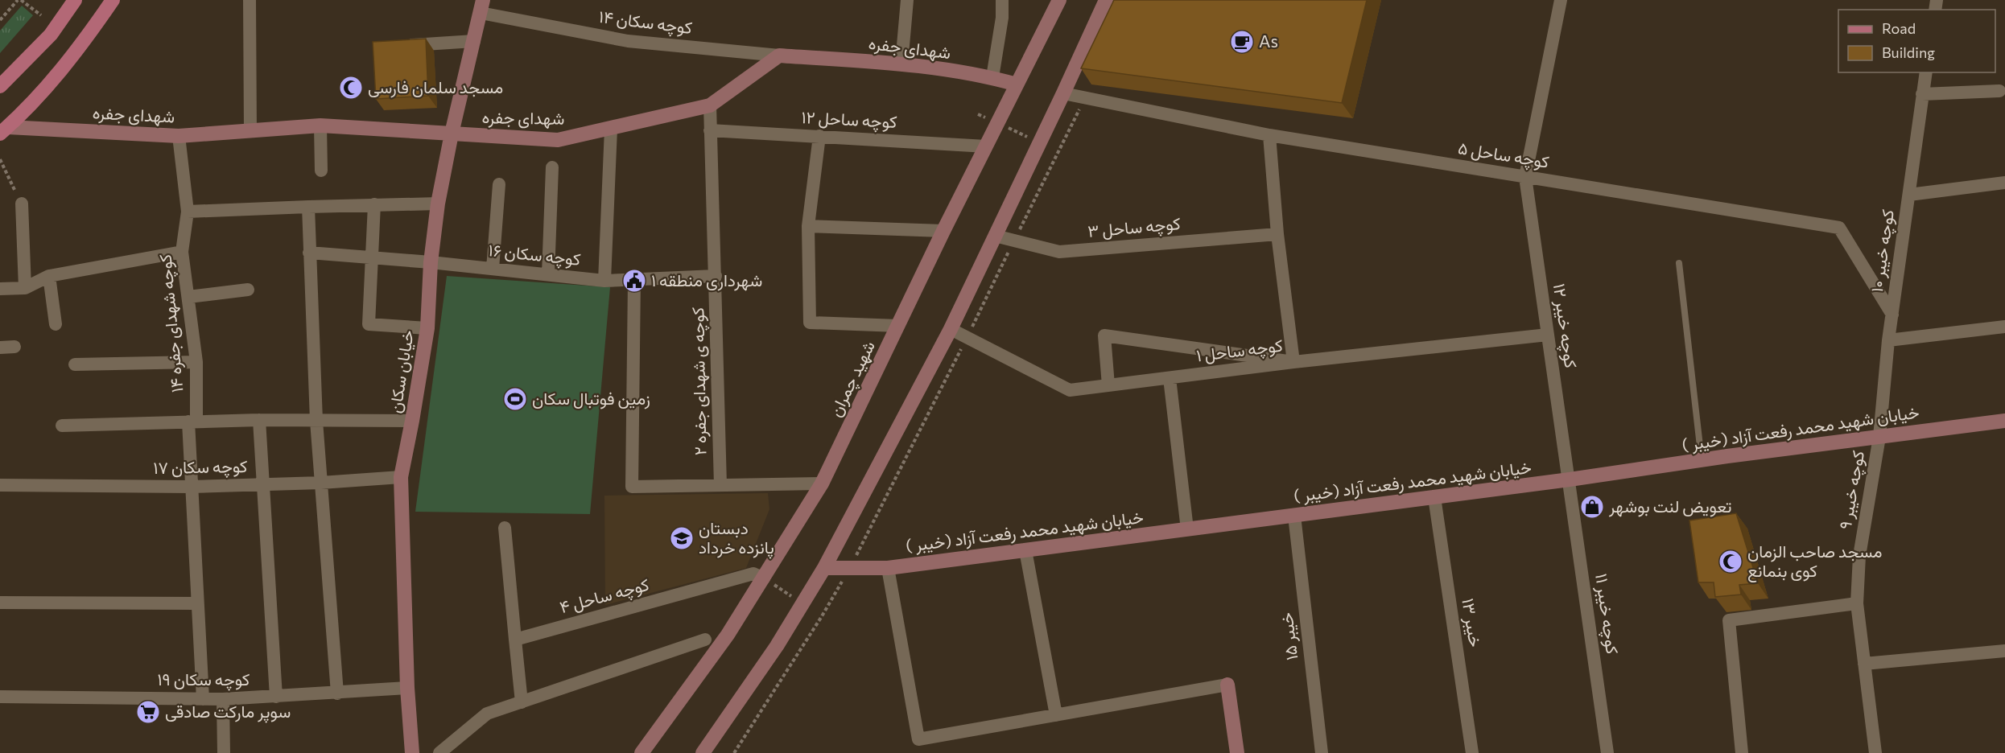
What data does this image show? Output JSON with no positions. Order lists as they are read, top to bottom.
{
  "streets": {
    "street": [
      "کوچه سکان ۱۴",
      "شهدای جفره",
      "کوچه ساحل ۱۲",
      "کوچه ساحل ۵",
      "کوچه ساحل ۳",
      "کوچه خیبر ۱۰",
      "کوچه سکان ۱۶",
      "کوچه شهدای جفره ۱۴",
      "کوچه خیبر ۱۲",
      "کوچه ساحل ۱",
      "خیابان سکان",
      "شهید چمران",
      "کوچه ی شهدای جفره ۲",
      "( خیبر) خیابان شهید محمد رفعت آزاد",
      "کوچه سکان ۱۷",
      "کوچه خیبر ۹",
      "کوچه ساحل ۴",
      "کوچه خیبر ۱۱",
      "خیبر ۱۳",
      "خیبر ۱۵",
      "کوچه سکان ۱۹"
    ]
  },
  "crossings": [
    ["کوچه سکان ۱۴", "شهدای جفره"],
    ["کوچه سکان ۱۴", "خیابان سکان"],
    ["شهدای جفره", "کوچه شهدای جفره ۱۴"],
    ["شهدای جفره", "خیابان سکان"],
    ["شهدای جفره", "شهید چمران"],
    ["شهدای جفره", "کوچه ی شهدای جفره ۲"],
    ["کوچه ساحل ۱۲", "شهید چمران"],
    ["کوچه ساحل ۱۲", "کوچه ی شهدای جفره ۲"],
    ["کوچه ساحل ۵", "کوچه خیبر ۱۰"],
    ["کوچه ساحل ۵", "کوچه خیبر ۱۲"],
    ["کوچه خیبر ۱۰", "( خیبر) خیابان شهید محمد رفعت آزاد"],
    ["کوچه خیبر ۱۰", "کوچه خیبر ۹"],
    ["کوچه سکان ۱۶", "خیابان سکان"],
    ["کوچه سکان ۱۶", "کوچه ی شهدای جفره ۲"],
    ["کوچه شهدای جفره ۱۴", "کوچه سکان ۱۷"],
    ["کوچه شهدای جفره ۱۴", "کوچه سکان ۱۹"],
    ["کوچه خیبر ۱۲", "کوچه ساحل ۱"],
    ["کوچه خیبر ۱۲", "( خیبر) خیابان شهید محمد رفعت آزاد"],
    ["کوچه خیبر ۱۲", "کوچه خیبر ۱۱"],
    ["خیابان سکان", "کوچه سکان ۱۷"],
    ["خیابان سکان", "کوچه سکان ۱۹"],
    ["شهید چمران", "کوچه ساحل ۴"],
    ["( خیبر) خیابان شهید محمد رفعت آزاد", "کوچه خیبر ۹"],
    ["( خیبر) خیابان شهید محمد رفعت آزاد", "کوچه خیبر ۱۱"],
    ["( خیبر) خیابان شهید محمد رفعت آزاد", "خیبر ۱۳"],
    ["( خیبر) خیابان شهید محمد رفعت آزاد", "خیبر ۱۵"]
  ],
  "places": {
    "cafe": ["As"],
    "mosque": ["مسجد سلمان فارسی", "مسجد صاحب الزمان کوی بنمانع"],
    "public building": ["شهرداری منطقه ١"],
    "sports": ["زمین فوتبال سکان"],
    "shop": ["تعویض لنت بوشهر"],
    "school or university": ["دبستان پانزده خرداد"],
    "supermarket": ["سوپر مارکت صادقی"]
  },
  "legend": ["Road", "Building"]
}
